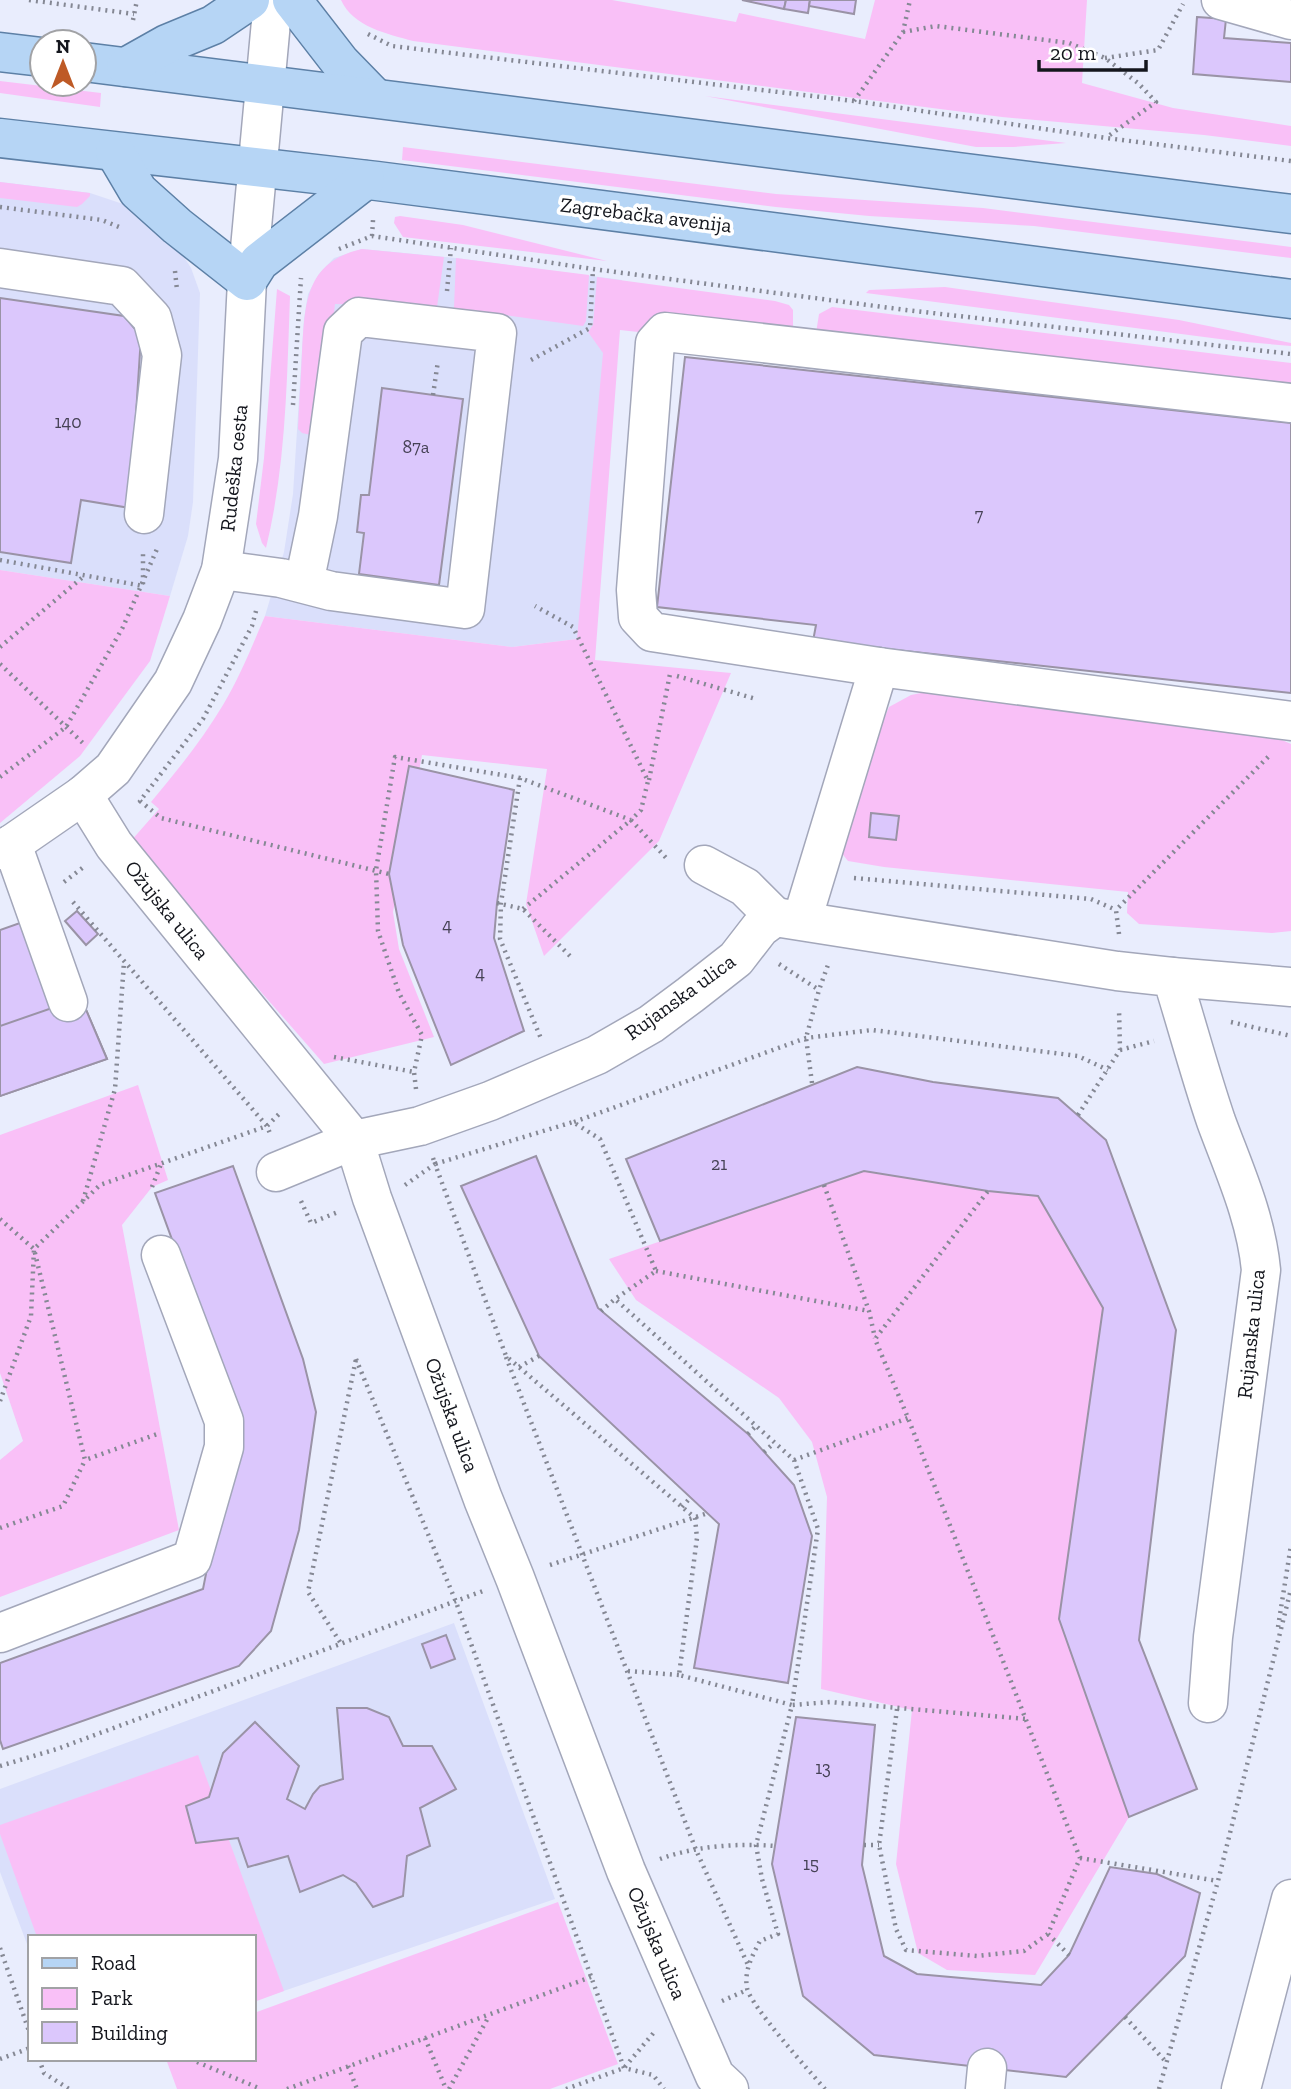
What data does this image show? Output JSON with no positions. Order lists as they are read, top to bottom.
{
  "streets": {
    "main road": ["Zagrebačka avenija"],
    "street": ["Rudeška cesta", "Ožujska ulica", "Rujanska ulica"]
  },
  "crossings": [
    ["Zagrebačka avenija", "Rudeška cesta"],
    ["Rudeška cesta", "Ožujska ulica"],
    ["Ožujska ulica", "Rujanska ulica"]
  ],
  "house_numbers": [
    "140",
    "87a",
    "7",
    "4",
    "4",
    "21",
    "13",
    "15"
  ],
  "legend": ["Road", "Park", "Building"],
  "scale_bar": "20 m",
  "north": "top"
}
